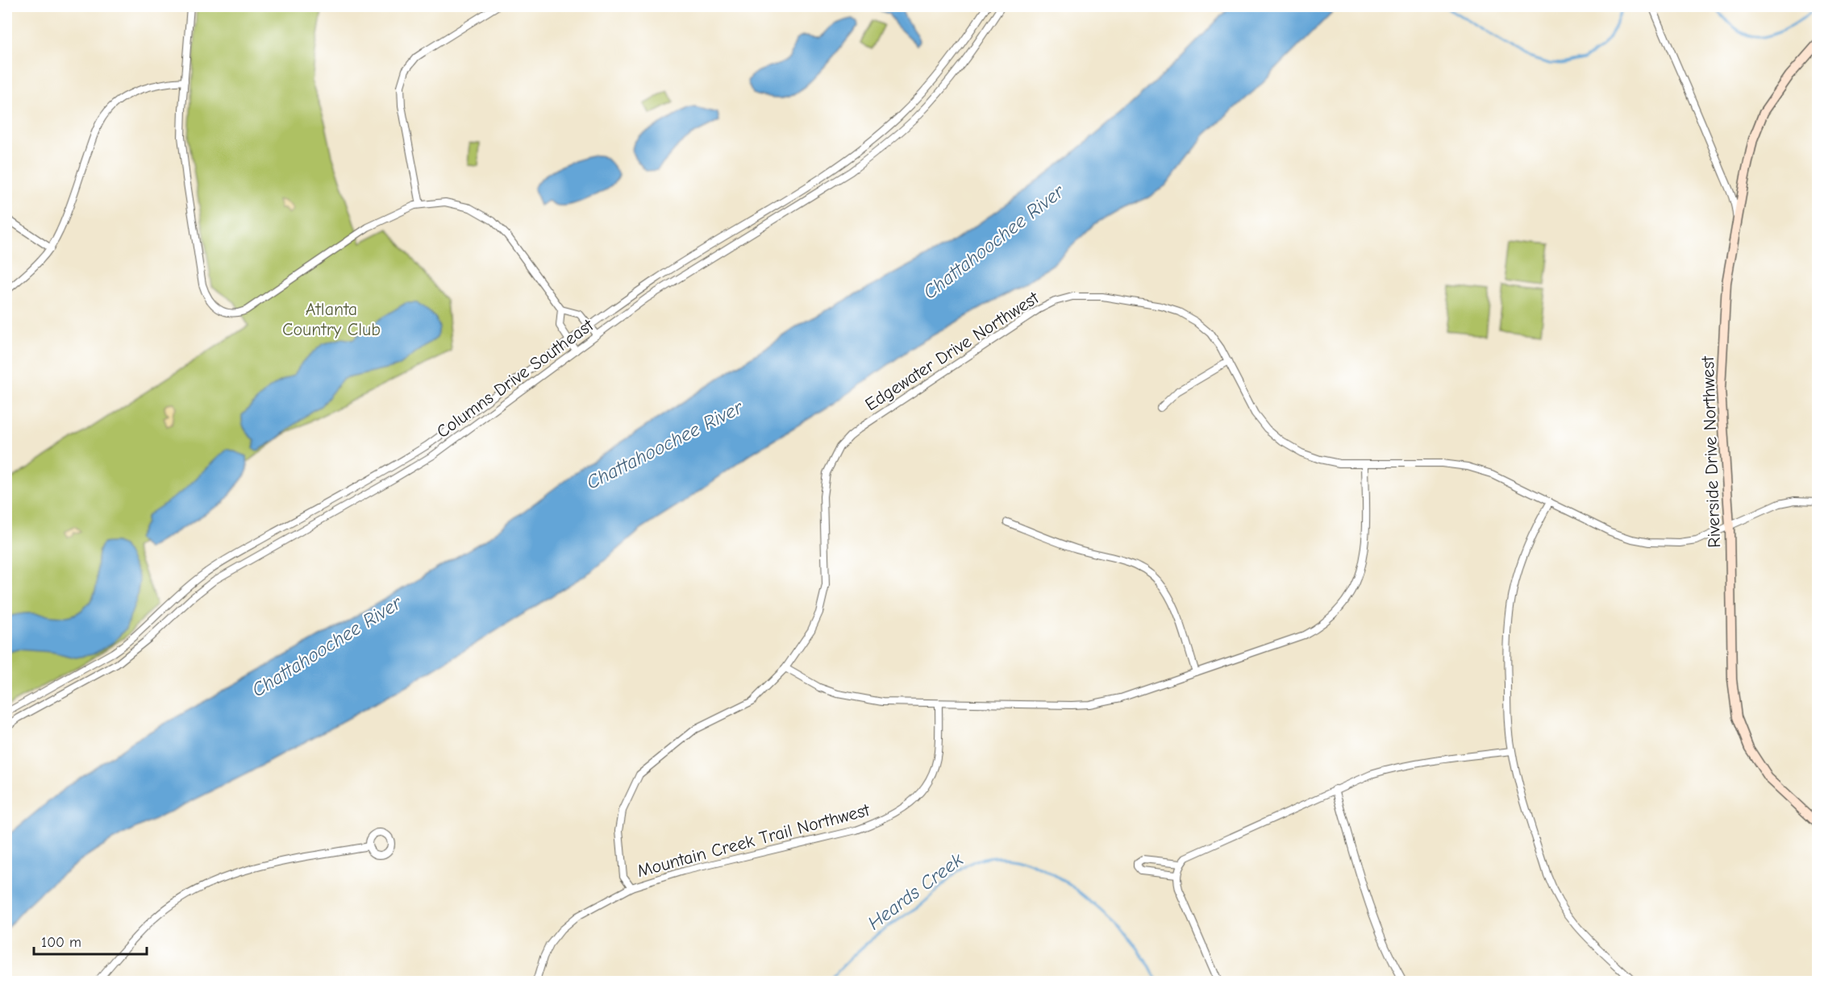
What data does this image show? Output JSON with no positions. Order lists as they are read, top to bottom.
{
  "streets": {
    "street": [
      "Edgewater Drive Northwest",
      "Columns Drive Southeast",
      "Riverside Drive Northwest",
      "Mountain Creek Trail Northwest"
    ]
  },
  "crossings": [
    ["Edgewater Drive Northwest", "Riverside Drive Northwest"],
    ["Edgewater Drive Northwest", "Mountain Creek Trail Northwest"]
  ],
  "water": ["Chattahoochee River", "Heards Creek"],
  "parks": ["Atlanta Country Club"],
  "scale_bar": "100 m"
}
